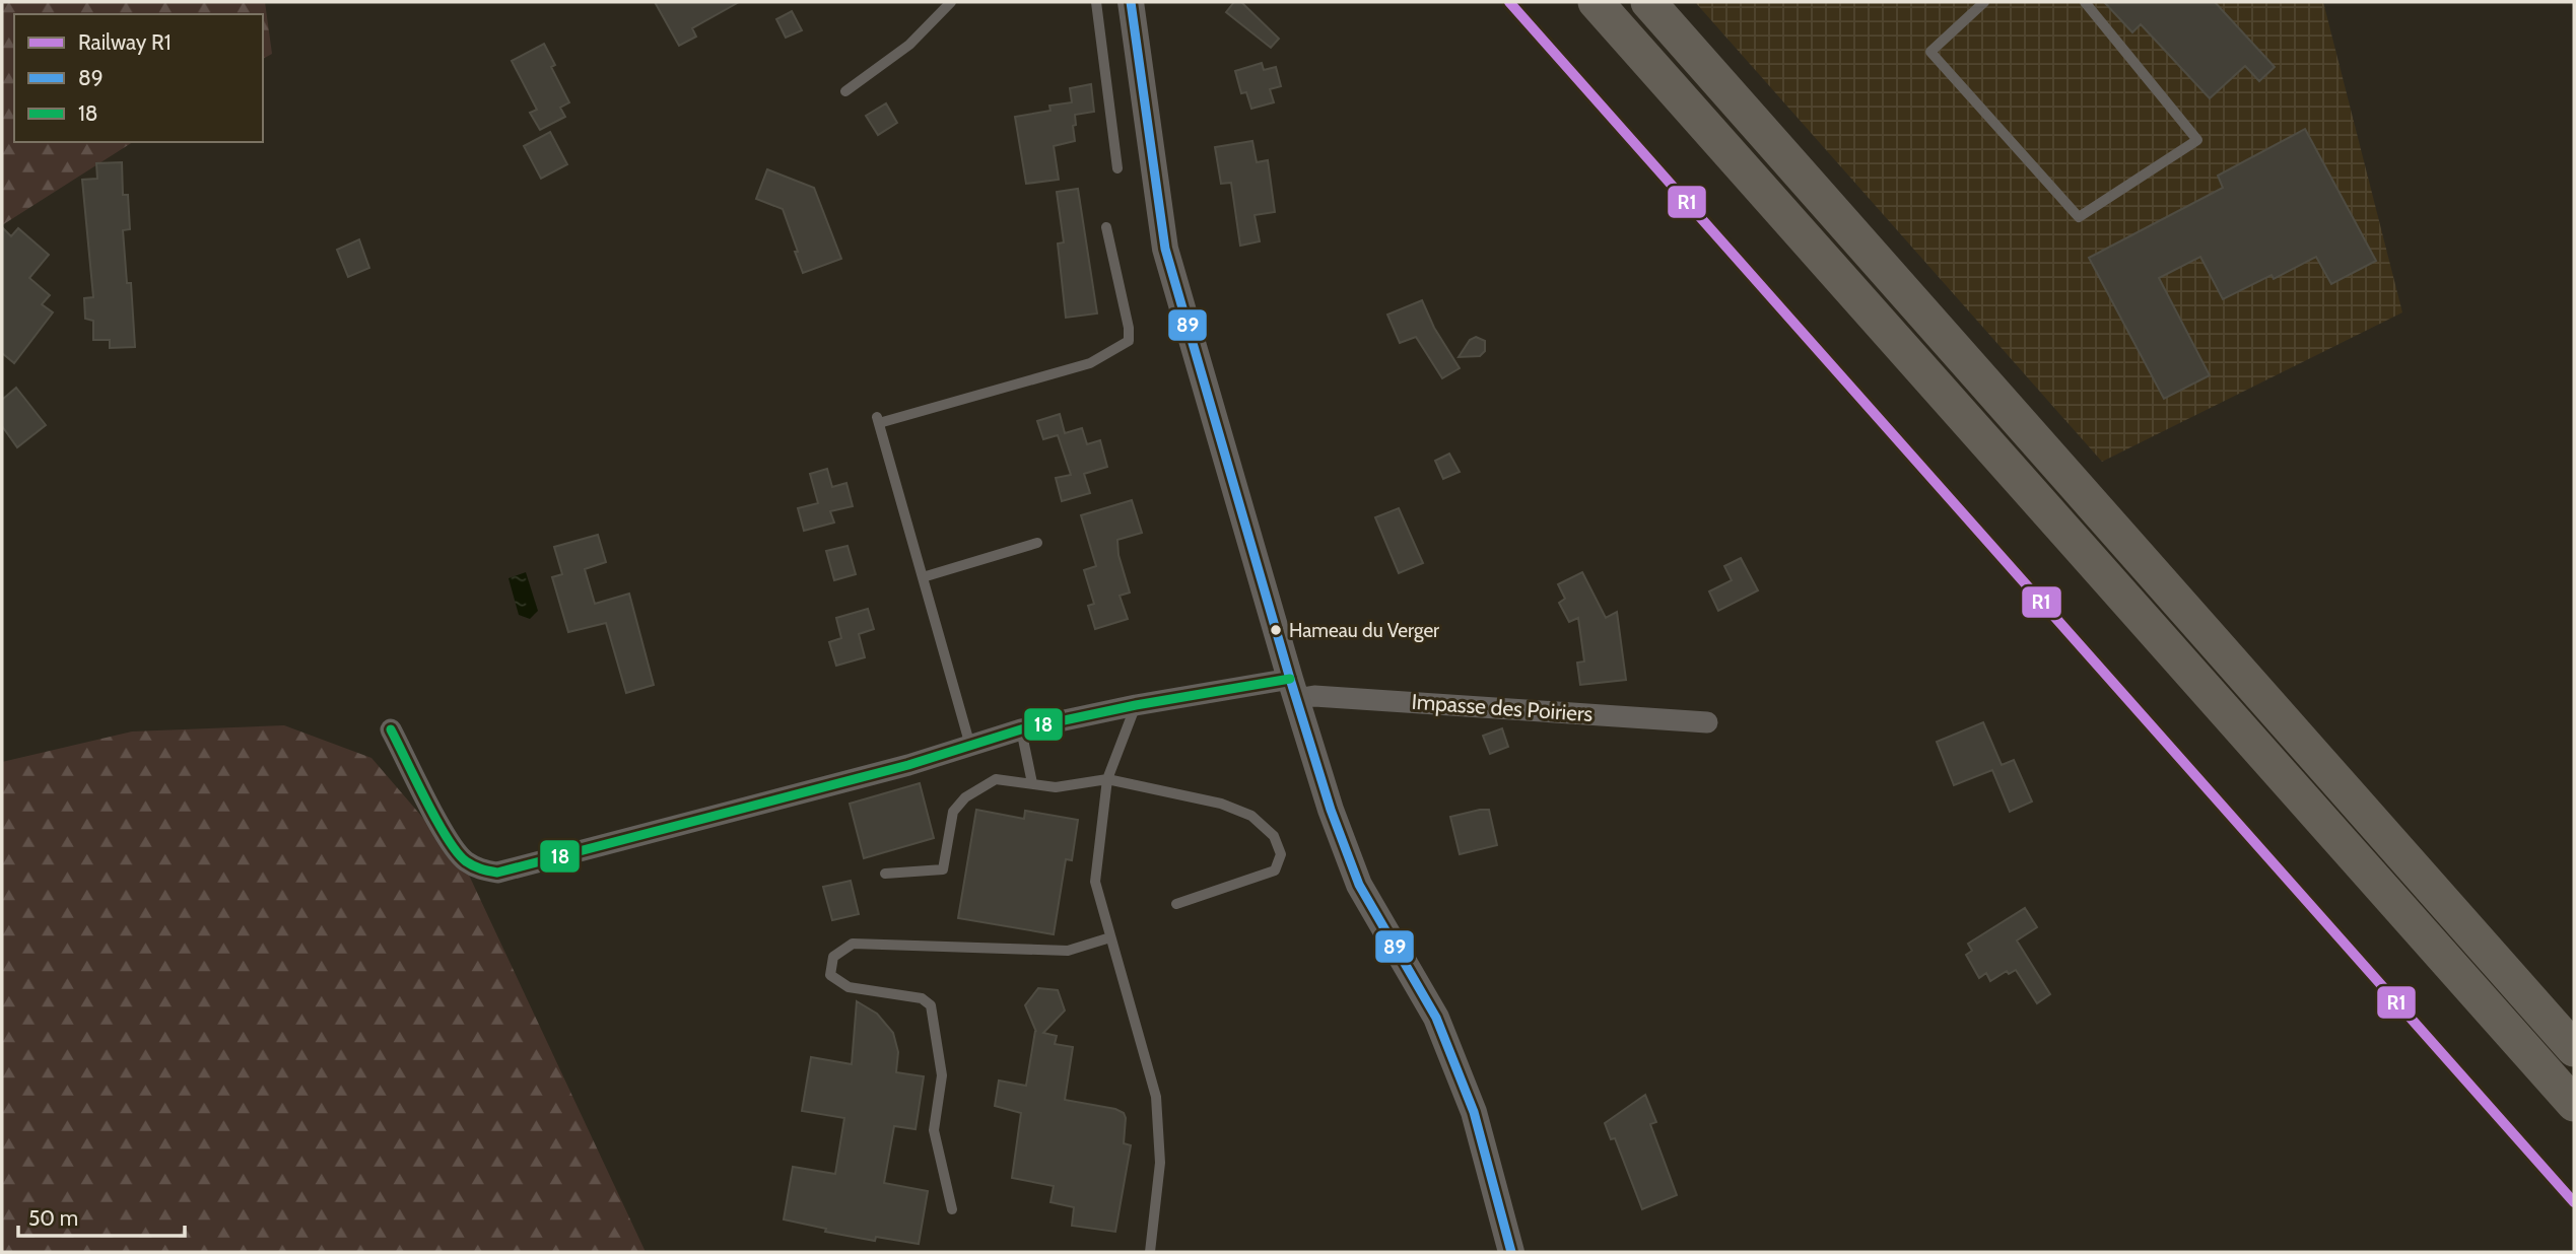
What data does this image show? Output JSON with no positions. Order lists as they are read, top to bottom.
{
  "streets": {
    "street": ["Impasse des Poiriers"]
  },
  "places": ["Hameau du Verger"],
  "lines": ["rail line R1", "transit line 89", "transit line 18"],
  "legend": ["Railway R1", "89", "18"],
  "scale_bar": "50 m"
}
